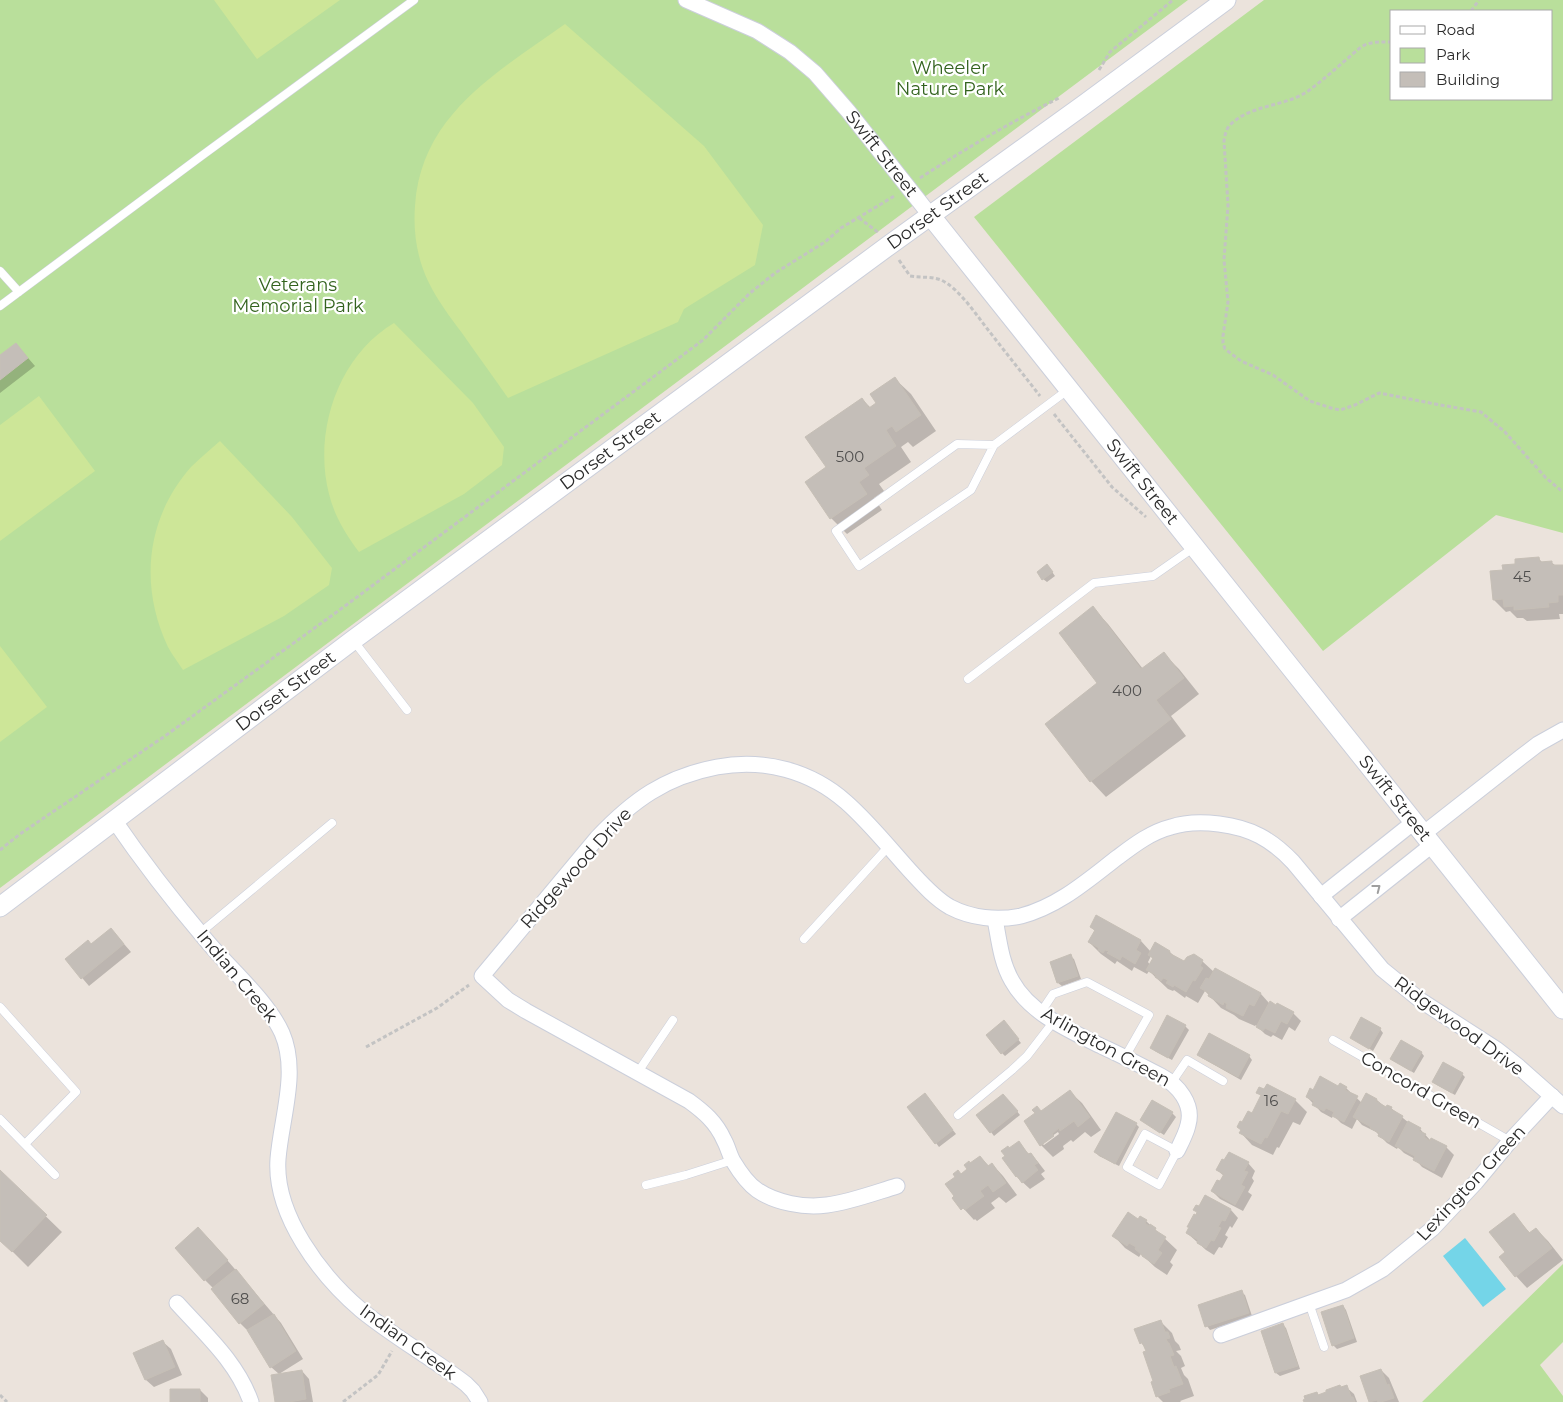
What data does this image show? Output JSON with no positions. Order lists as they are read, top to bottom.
{
  "streets": {
    "street": [
      "Swift Street",
      "Dorset Street",
      "Ridgewood Drive",
      "Indian Creek",
      "Arlington Green",
      "Lexington Green"
    ],
    "lane": ["Concord Green"]
  },
  "crossings": [
    ["Swift Street", "Dorset Street"],
    ["Dorset Street", "Indian Creek"],
    ["Ridgewood Drive", "Arlington Green"],
    ["Ridgewood Drive", "Lexington Green"],
    ["Concord Green", "Lexington Green"]
  ],
  "parks": ["Wheeler Nature Park", "Veterans Memorial Park"],
  "house_numbers": [
    "500",
    "45",
    "400",
    "16",
    "68"
  ],
  "legend": ["Road", "Park", "Building"]
}
